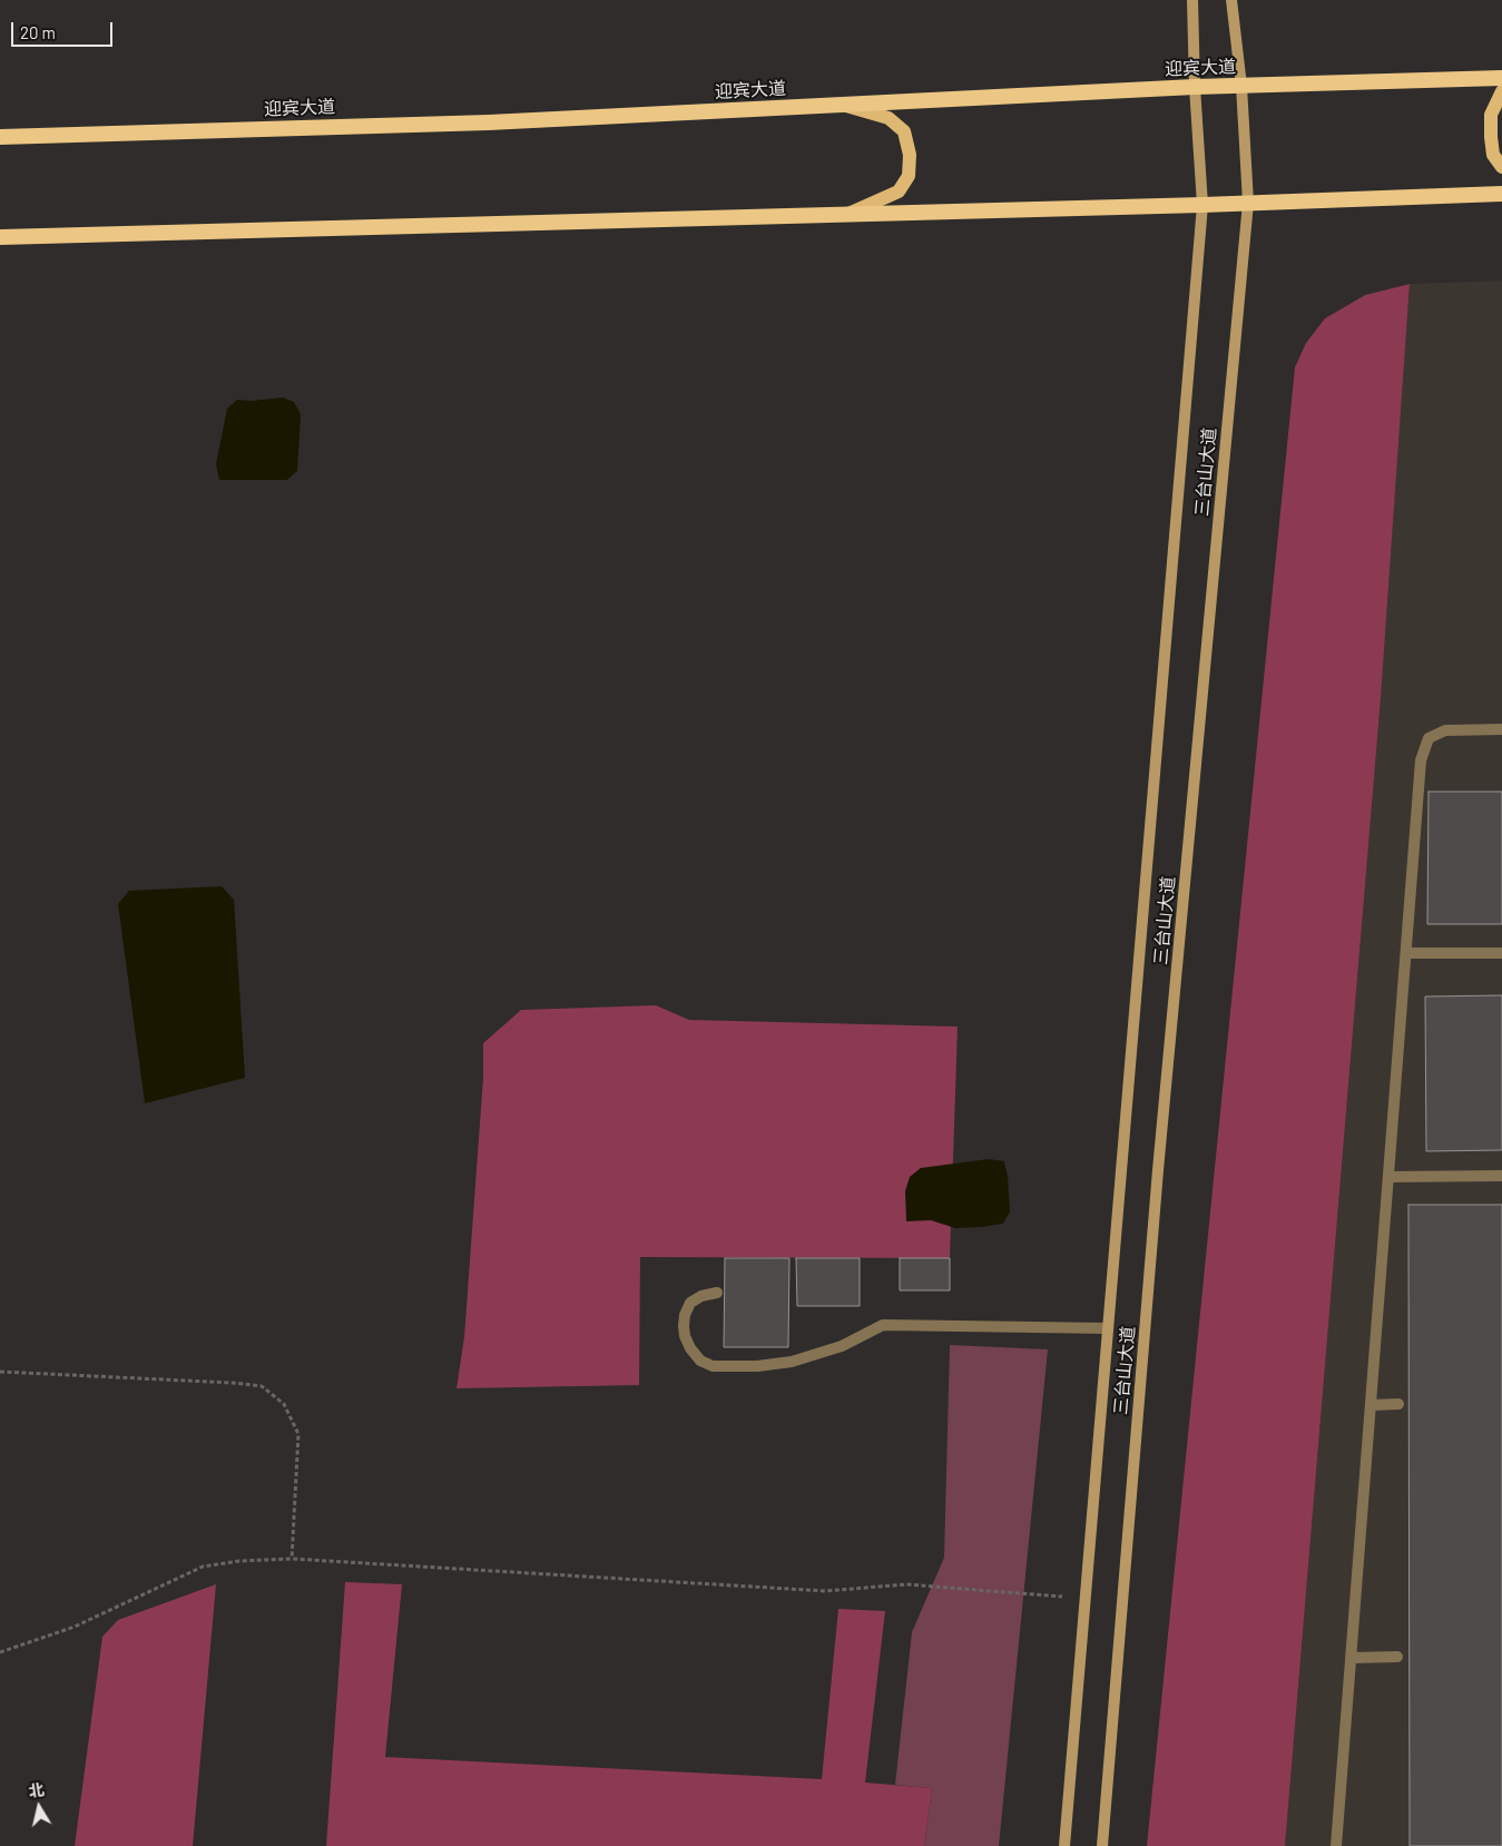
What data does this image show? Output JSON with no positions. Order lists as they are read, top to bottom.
{
  "streets": {
    "highway": ["迎宾大道"],
    "main road": ["三台山大道"]
  },
  "crossings": [
    ["迎宾大道", "三台山大道"]
  ],
  "scale_bar": "20 m",
  "north": "top"
}
